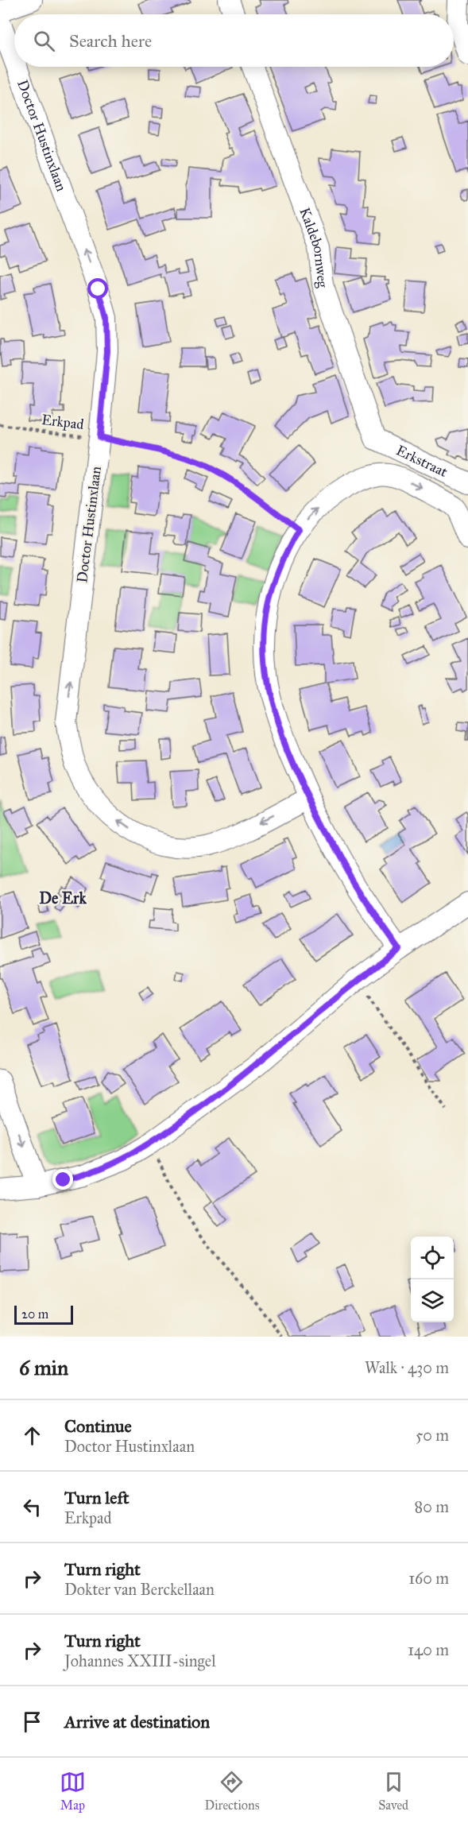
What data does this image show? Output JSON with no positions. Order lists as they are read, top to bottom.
{
  "streets": {
    "street": ["Doctor Hustinxlaan", "Kaldebornweg", "Erkstraat"],
    "path": ["Erkpad"]
  },
  "crossings": [
    ["Doctor Hustinxlaan", "Erkpad"],
    ["Kaldebornweg", "Erkstraat"]
  ],
  "districts": ["De Erk"],
  "scale_bar": "20 m",
  "page": {
    "search": "Search here",
    "scale": "20 m",
    "heading": ["6 min", "Walk · 430 m"],
    "list": [
      ["Continue", "Doctor Hustinxlaan", "50 m"],
      ["Turn left", "Erkpad", "80 m"],
      ["Turn right", "Dokter van Berckellaan", "160 m"],
      ["Turn right", "Johannes XXIII-singel", "140 m"],
      "Arrive at destination"
    ],
    "nav": ["Map", "Directions", "Saved"]
  }
}
